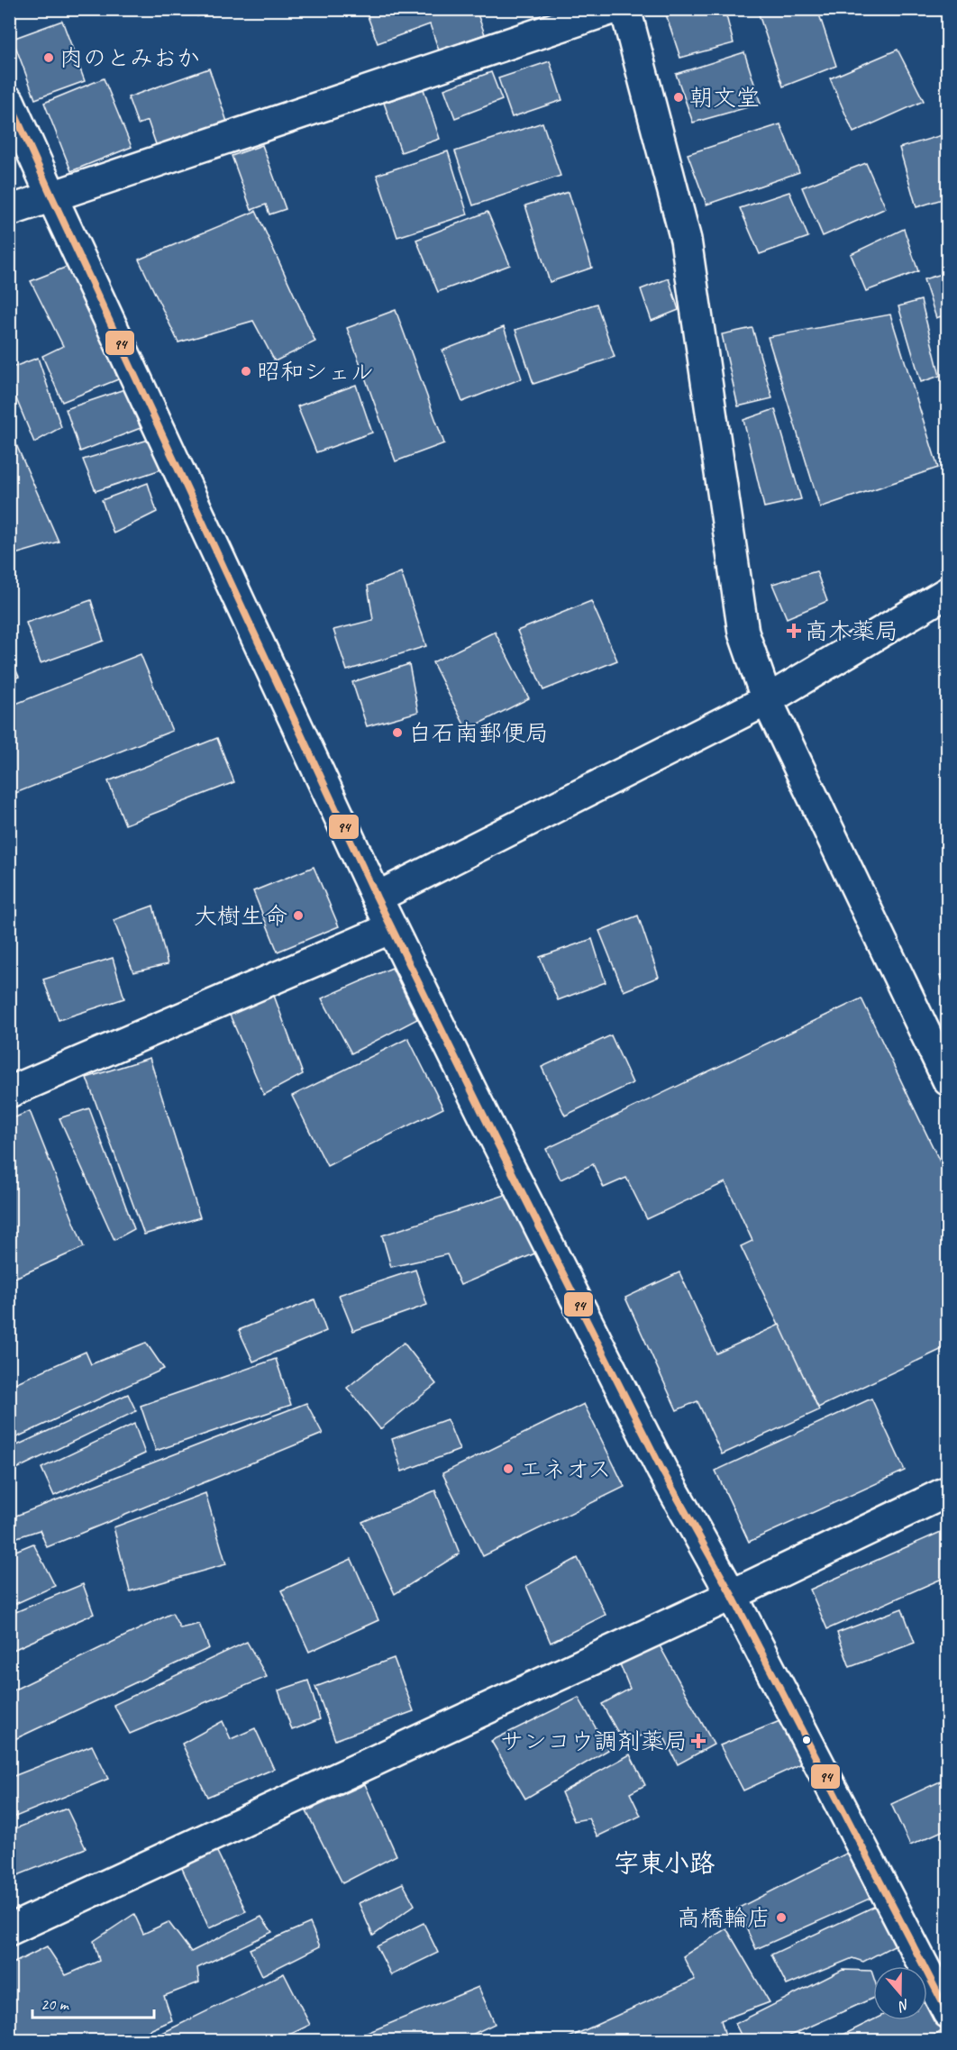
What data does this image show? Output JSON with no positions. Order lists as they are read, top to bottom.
{
  "districts": ["字東小路"],
  "places": {
    "other": [
      "肉のとみおか",
      "朝文堂",
      "昭和シェル",
      "白石南郵便局",
      "大樹生命",
      "エネオス",
      "高橋輪店"
    ],
    "health": ["高木薬局", "サンコウ調剤薬局"]
  },
  "lines": ["transit line 94"],
  "scale_bar": "20 m",
  "north": "bottom"
}
